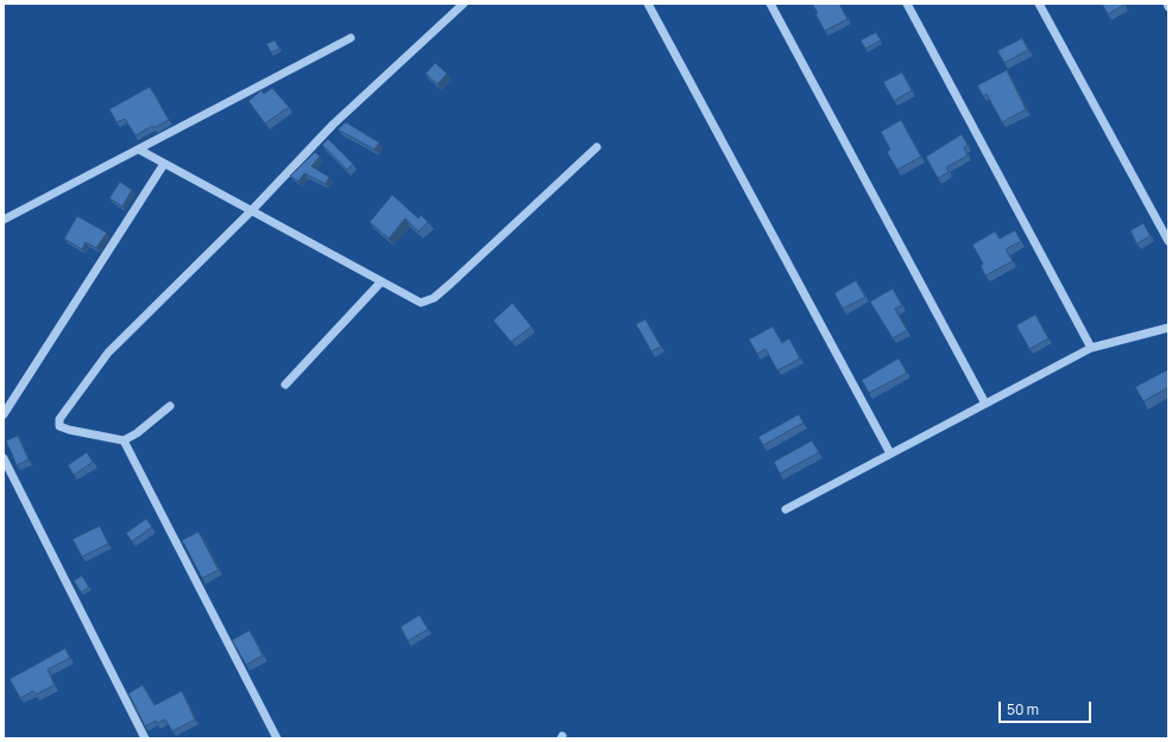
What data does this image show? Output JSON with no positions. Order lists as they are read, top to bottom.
{
  "scale_bar": "50 m"
}
